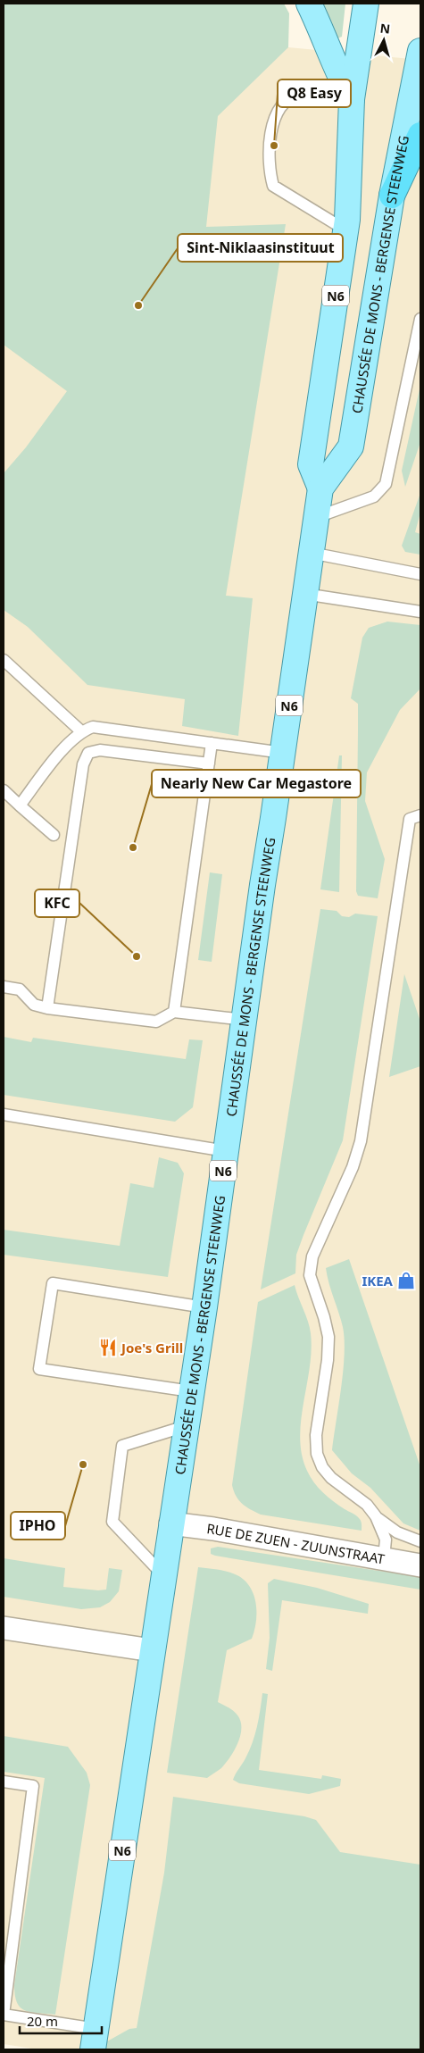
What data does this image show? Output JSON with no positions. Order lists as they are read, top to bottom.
{
  "streets": {
    "main road": ["CHAUSSÉE DE MONS - BERGENSE STEENWEG", "N6"],
    "street": ["RUE DE ZUEN - ZUUNSTRAAT"]
  },
  "crossings": [
    ["CHAUSSÉE DE MONS - BERGENSE STEENWEG", "N6"],
    ["CHAUSSÉE DE MONS - BERGENSE STEENWEG", "RUE DE ZUEN - ZUUNSTRAAT"]
  ],
  "places": {
    "other": [
      "Q8 Easy",
      "Sint-Niklaasinstituut",
      "Nearly New Car Megastore",
      "KFC",
      "IPHO"
    ],
    "shop": ["IKEA"],
    "restaurant": ["Joe's Grill"]
  },
  "scale_bar": "20 m",
  "north": "top"
}
